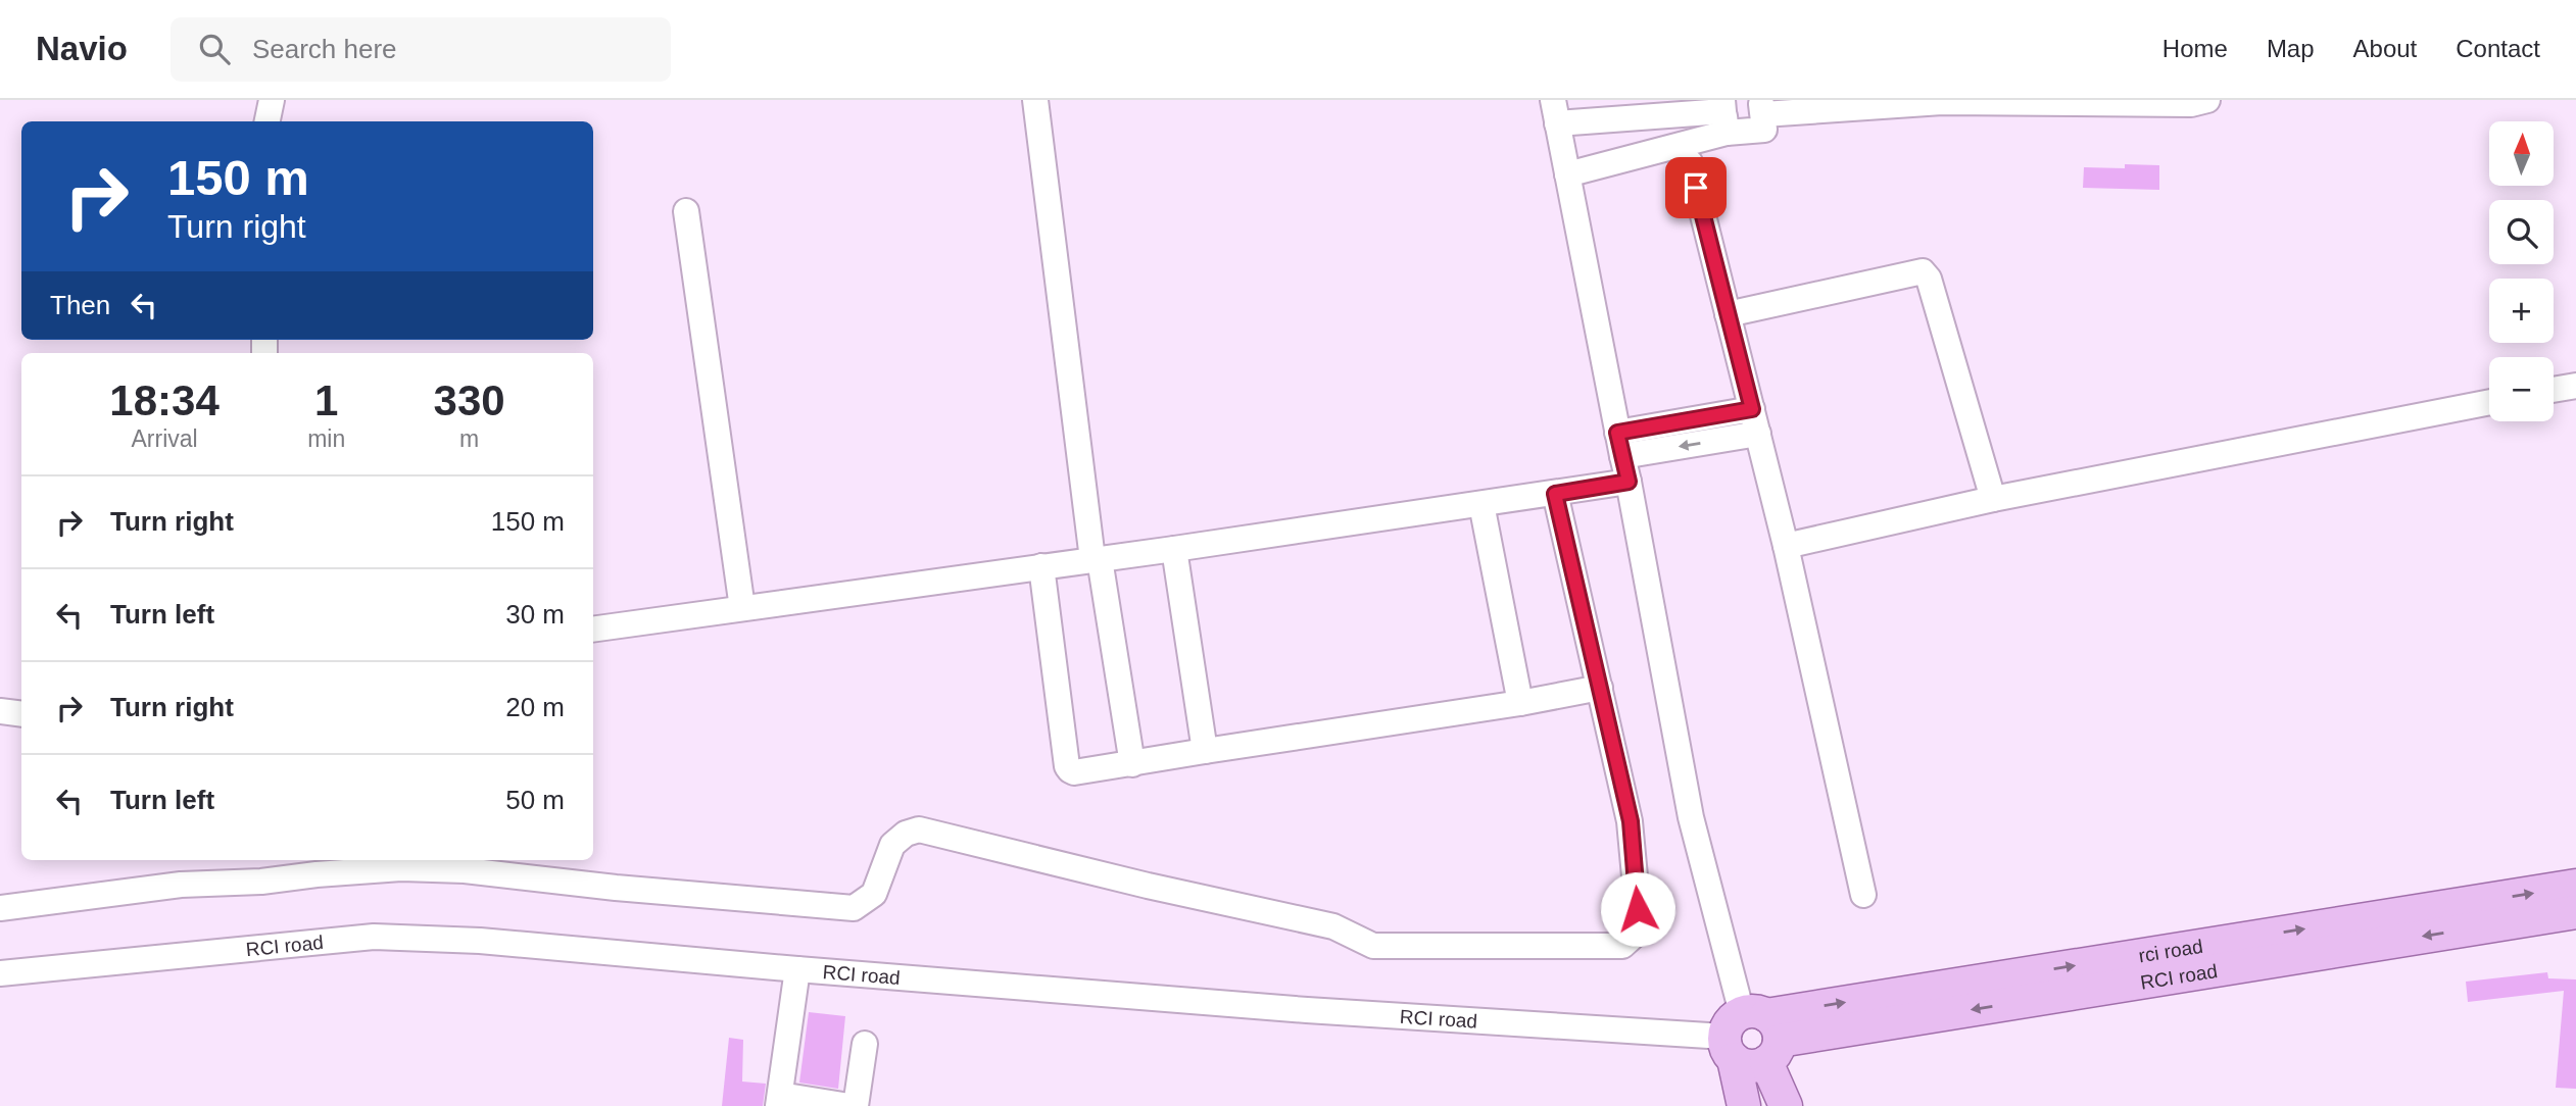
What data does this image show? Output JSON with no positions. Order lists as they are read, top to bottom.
{
  "streets": {
    "main road": ["RCI road", "rci road"]
  },
  "crossings": [
    ["RCI road", "rci road"]
  ],
  "one_way": ["rci road"],
  "north": "top",
  "page": {
    "header": "Navio",
    "search": "Search here",
    "nav": [
      "Home",
      "Map",
      "About",
      "Contact"
    ],
    "map_buttons": ["+", "−"],
    "turn": ["150 m", "Turn right"],
    "then": "Then",
    "eta": [
      "18:34",
      "Arrival",
      "1",
      "min",
      "330",
      "m"
    ],
    "list": [
      {
        "name": "Turn right",
        "value": "150 m"
      },
      {
        "name": "Turn left",
        "value": "30 m"
      },
      {
        "name": "Turn right",
        "value": "20 m"
      },
      {
        "name": "Turn left",
        "value": "50 m"
      }
    ]
  }
}
